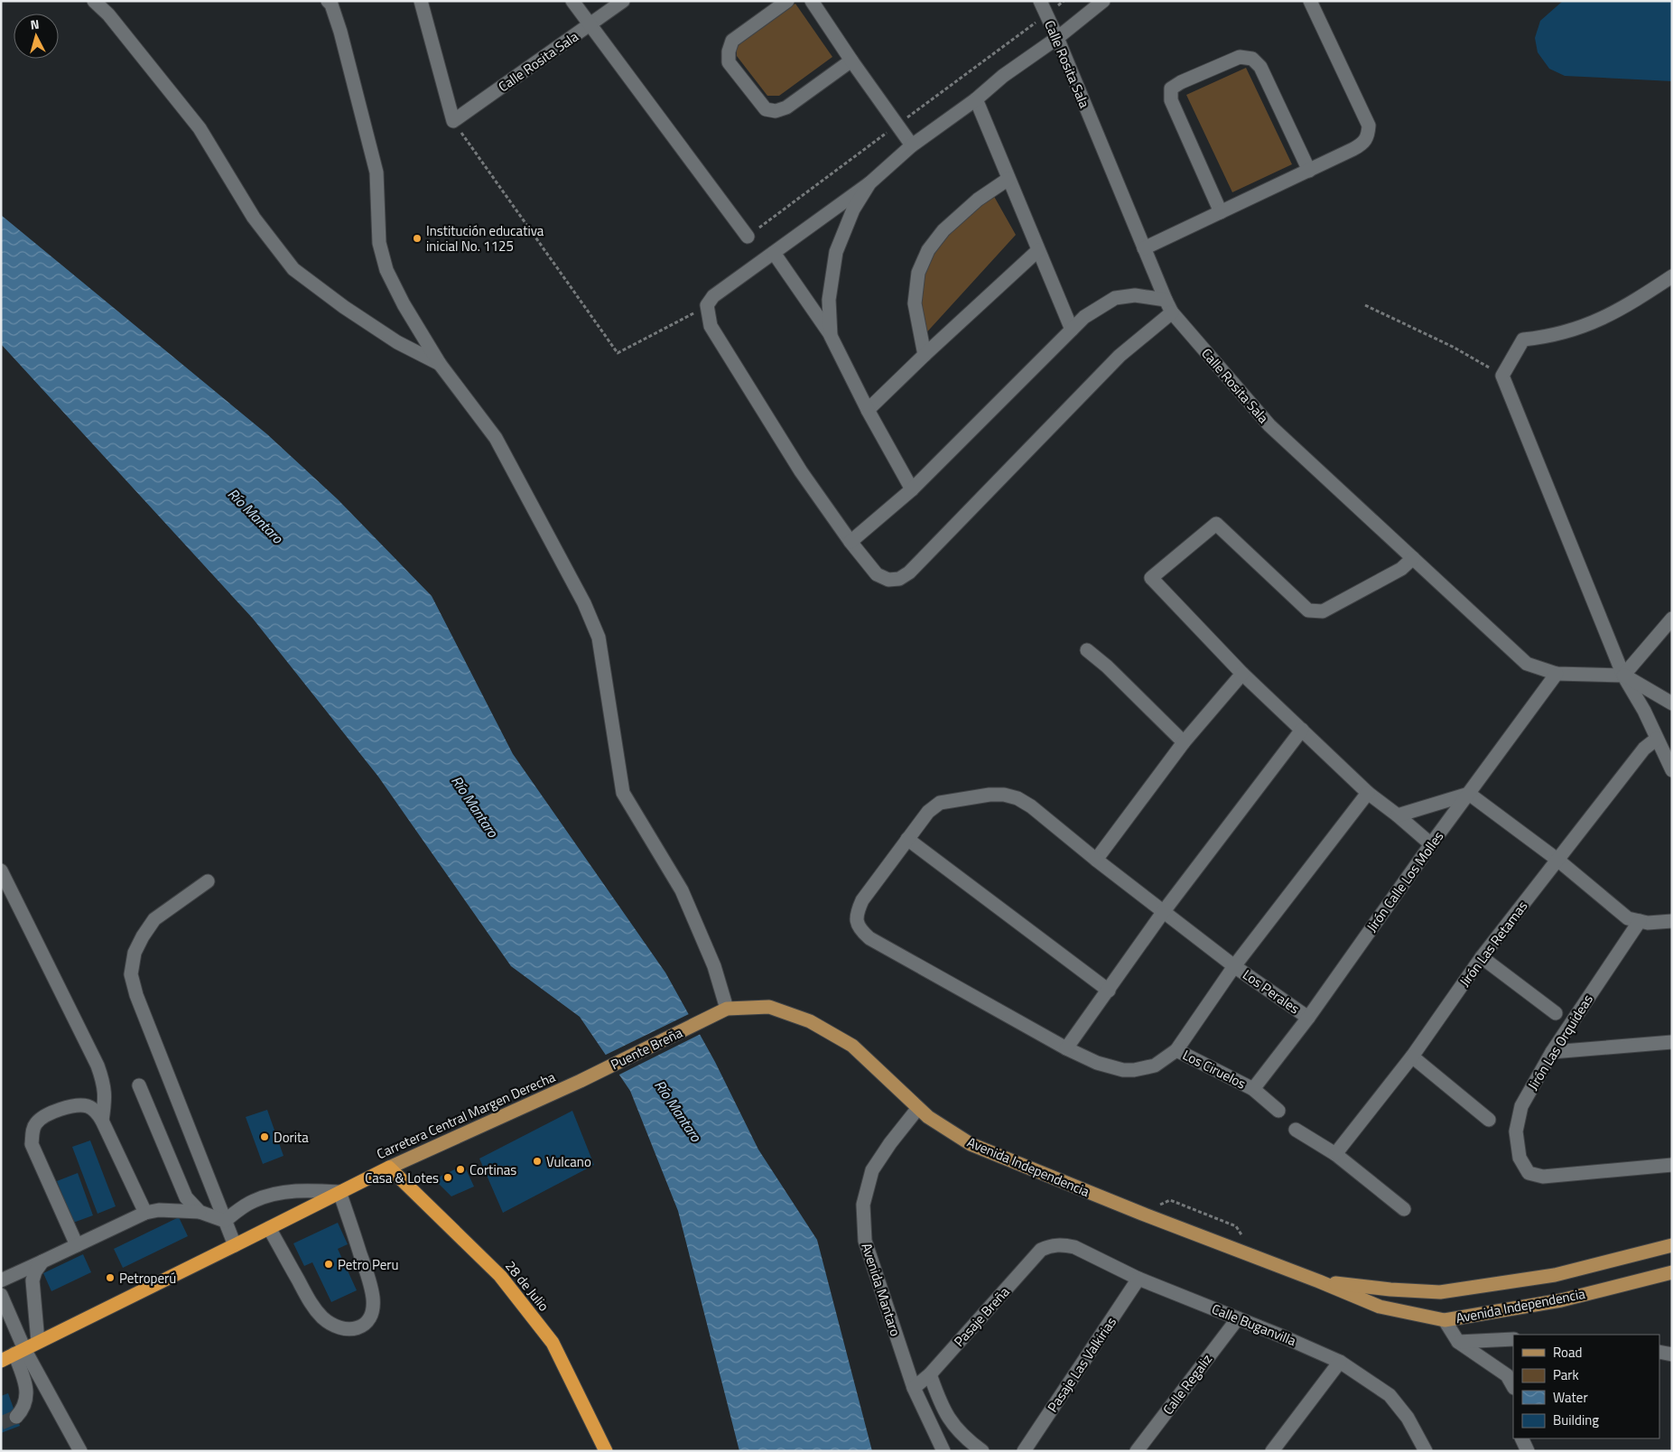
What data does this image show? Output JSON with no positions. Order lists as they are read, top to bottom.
{
  "streets": {
    "highway": ["Carretera Central Margen Derecha", "28 de Julio"],
    "main road": ["Puente Breña", "Avenida Independencia"],
    "street": [
      "Calle Rosita Sala",
      "Jirón Calle Los Molles",
      "Jirón Las Retamas",
      "Los Perales",
      "Jirón Las Orquideas",
      "Los Ciruelos",
      "Avenida Mantaro",
      "Pasaje Breña",
      "Calle Buganvilla",
      "Pasaje Las Valkirias",
      "Calle Regaliz"
    ]
  },
  "crossings": [
    ["Calle Rosita Sala", "Jirón Calle Los Molles"],
    ["Jirón Calle Los Molles", "Los Perales"],
    ["Jirón Calle Los Molles", "Los Ciruelos"],
    ["Los Perales", "Los Ciruelos"],
    ["Puente Breña", "Carretera Central Margen Derecha"],
    ["Puente Breña", "Avenida Independencia"],
    ["Carretera Central Margen Derecha", "28 de Julio"],
    ["Avenida Independencia", "Avenida Mantaro"],
    ["Avenida Mantaro", "Pasaje Breña"],
    ["Pasaje Breña", "Calle Buganvilla"],
    ["Calle Buganvilla", "Pasaje Las Valkirias"],
    ["Calle Buganvilla", "Calle Regaliz"]
  ],
  "water": ["Río Mantaro"],
  "places": [
    "Institución educativa inicial No. 1125",
    "Dorita",
    "Vulcano",
    "Cortinas",
    "Casa & Lotes",
    "Petro Peru",
    "Petroperú"
  ],
  "legend": [
    "Road",
    "Park",
    "Water",
    "Building"
  ],
  "north": "top"
}
